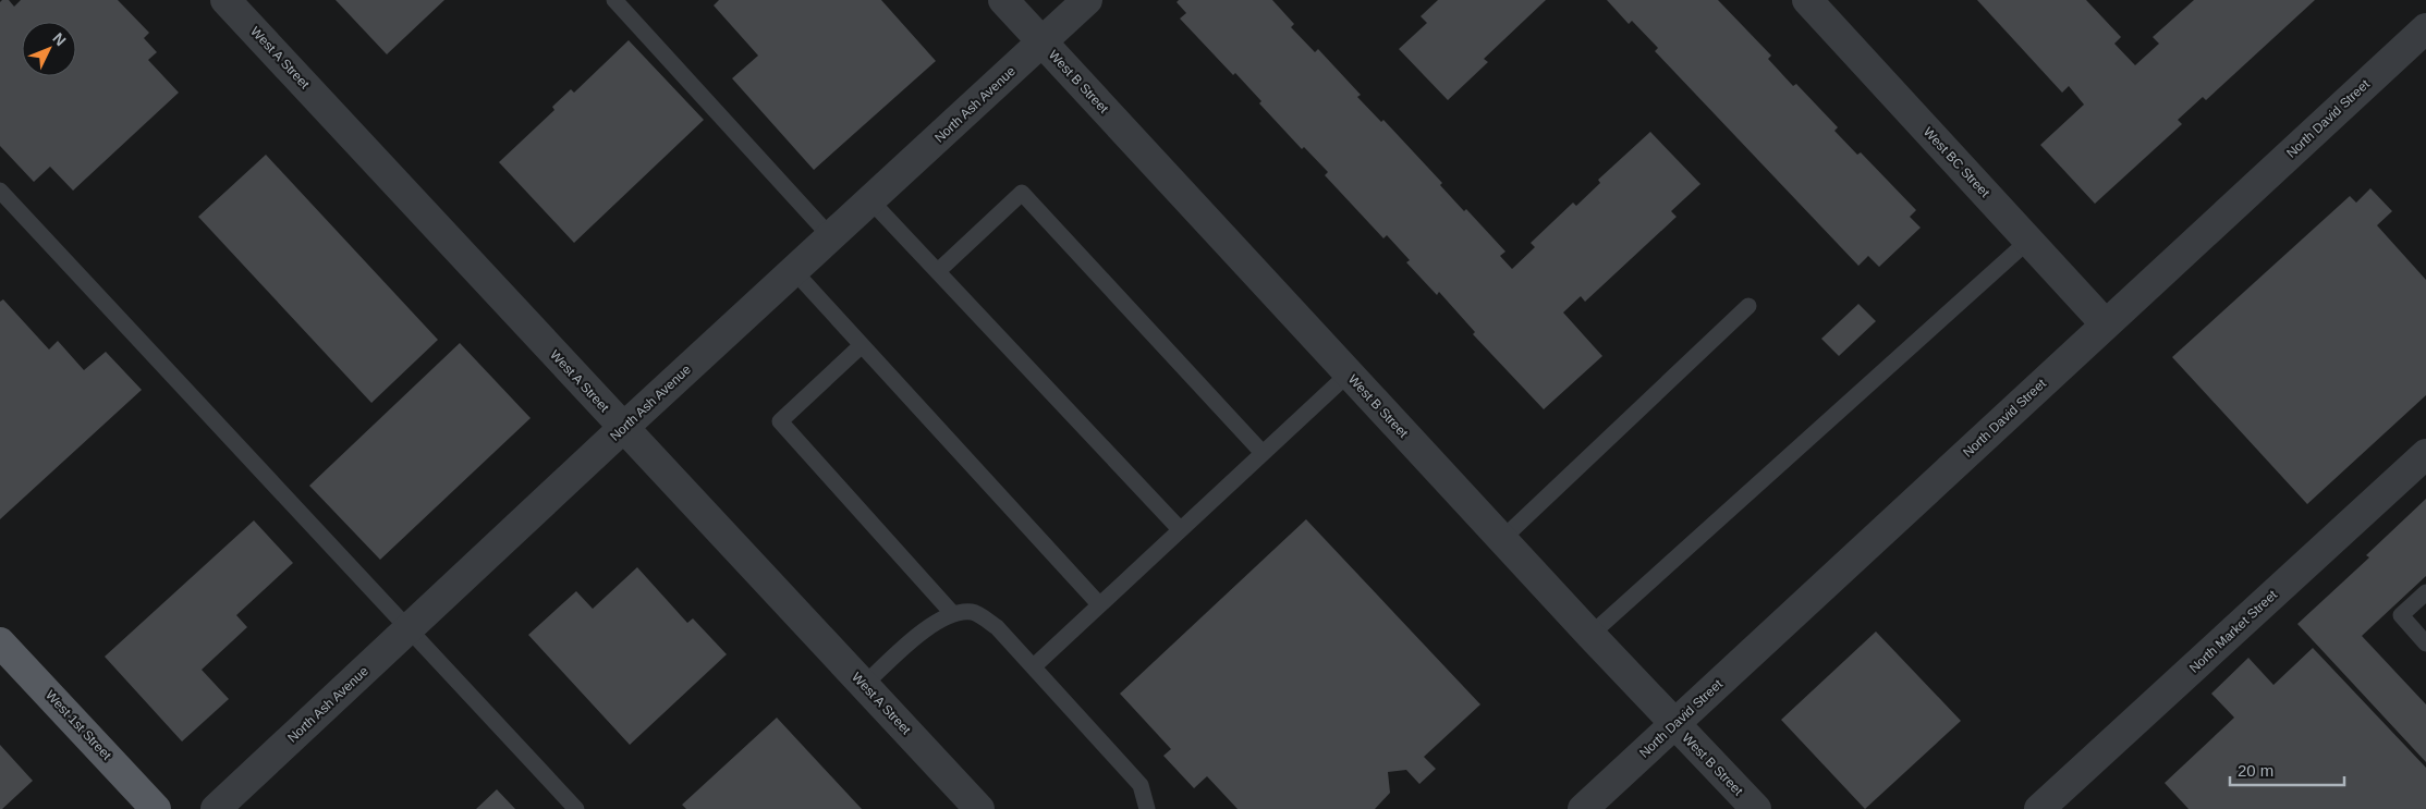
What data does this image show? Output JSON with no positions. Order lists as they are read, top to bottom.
{
  "streets": {
    "main road": ["West 1st Street"],
    "street": [
      "West A Street",
      "West B Street",
      "North Ash Avenue",
      "North David Street",
      "West BC Street",
      "North Market Street"
    ]
  },
  "crossings": [
    ["West A Street", "North Ash Avenue"],
    ["West B Street", "North Ash Avenue"],
    ["West B Street", "North David Street"],
    ["North David Street", "West BC Street"]
  ],
  "scale_bar": "20 m",
  "north": "top right"
}
